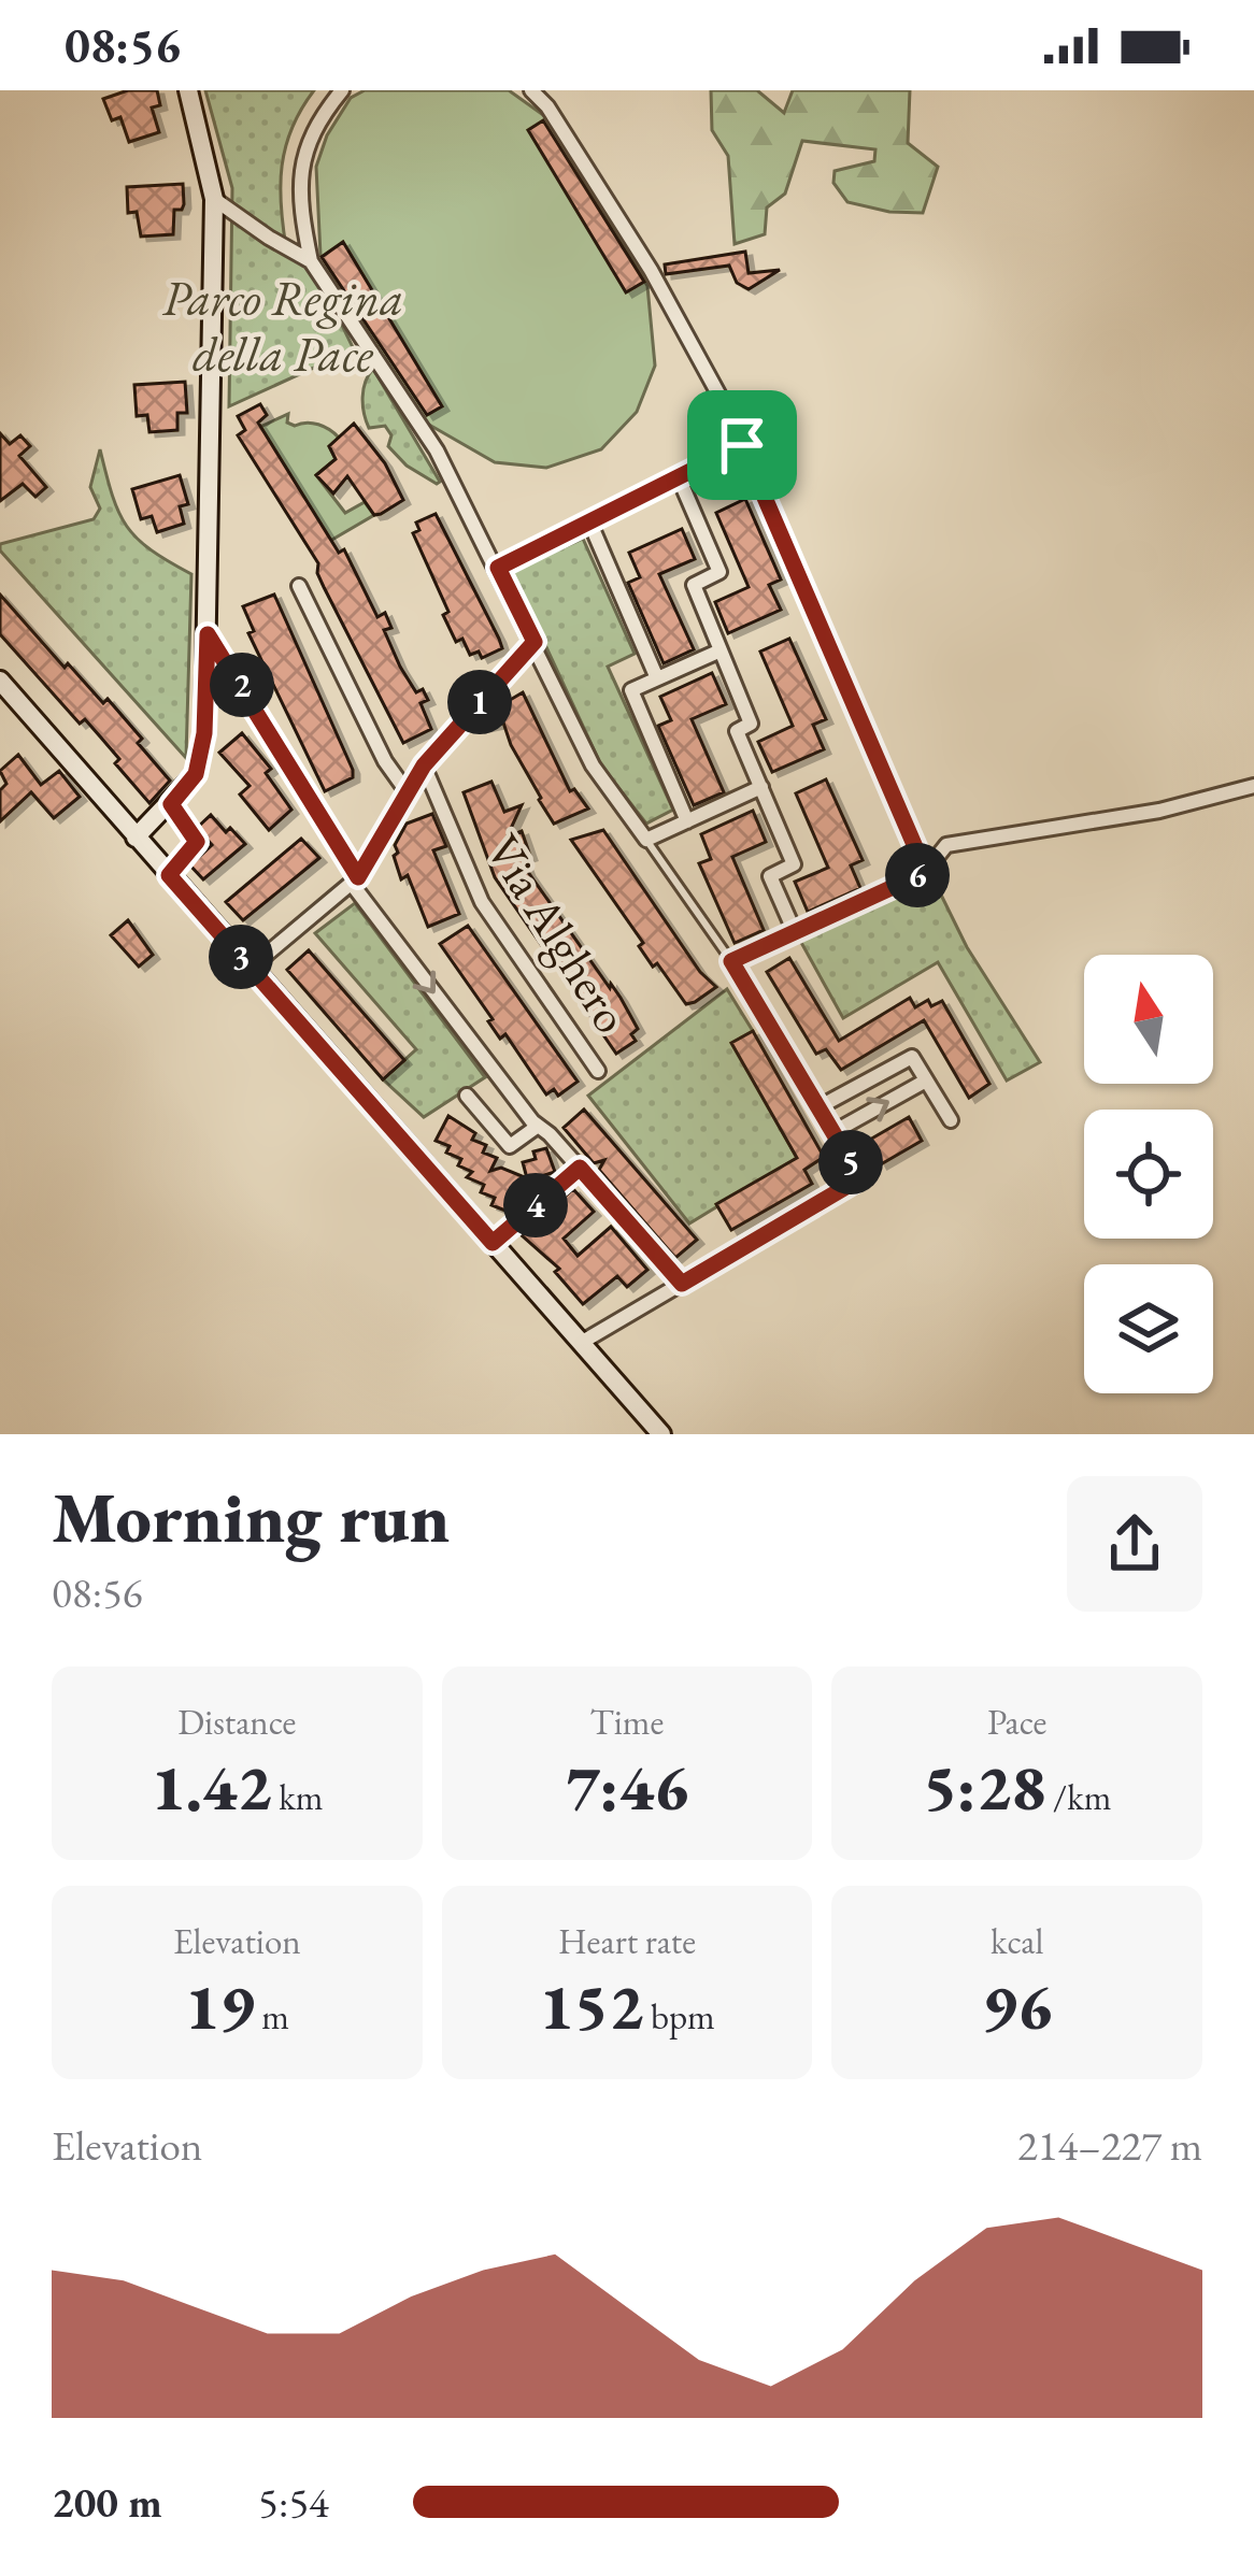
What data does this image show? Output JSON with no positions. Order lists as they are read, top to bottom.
{
  "streets": {
    "street": ["Via Alghero"]
  },
  "parks": ["Parco Regina della Pace"],
  "north": "top",
  "page": {
    "status": "08:56",
    "pins": [
      "2",
      "1",
      "6",
      "3",
      "5",
      "4"
    ],
    "heading": ["Morning run", "08:56"],
    "stats": [
      ["Distance", "1.42 km"],
      ["Time", "7:46"],
      ["Pace", "5:28 /km"],
      ["Elevation", "19 m"],
      ["Heart rate", "152 bpm"],
      ["kcal", "96"]
    ],
    "chart": ["Elevation", "214–227 m"],
    "list": [
      {
        "name": "200 m",
        "note": "5:54"
      }
    ]
  }
}
